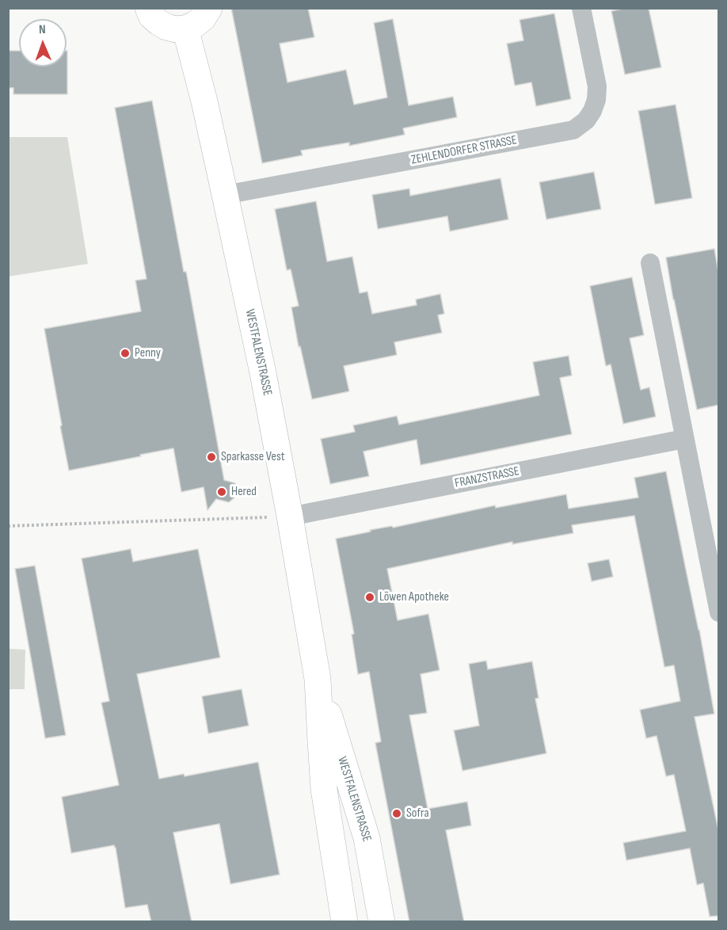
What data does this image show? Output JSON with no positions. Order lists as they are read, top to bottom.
{
  "streets": {
    "main road": ["WESTFALENSTRASSE"],
    "street": ["ZEHLENDORFER STRASSE", "FRANZSTRASSE"]
  },
  "crossings": [
    ["ZEHLENDORFER STRASSE", "WESTFALENSTRASSE"],
    ["WESTFALENSTRASSE", "FRANZSTRASSE"]
  ],
  "places": [
    "Penny",
    "Sparkasse Vest",
    "Hered",
    "Löwen Apotheke",
    "Sofra"
  ],
  "north": "top"
}
